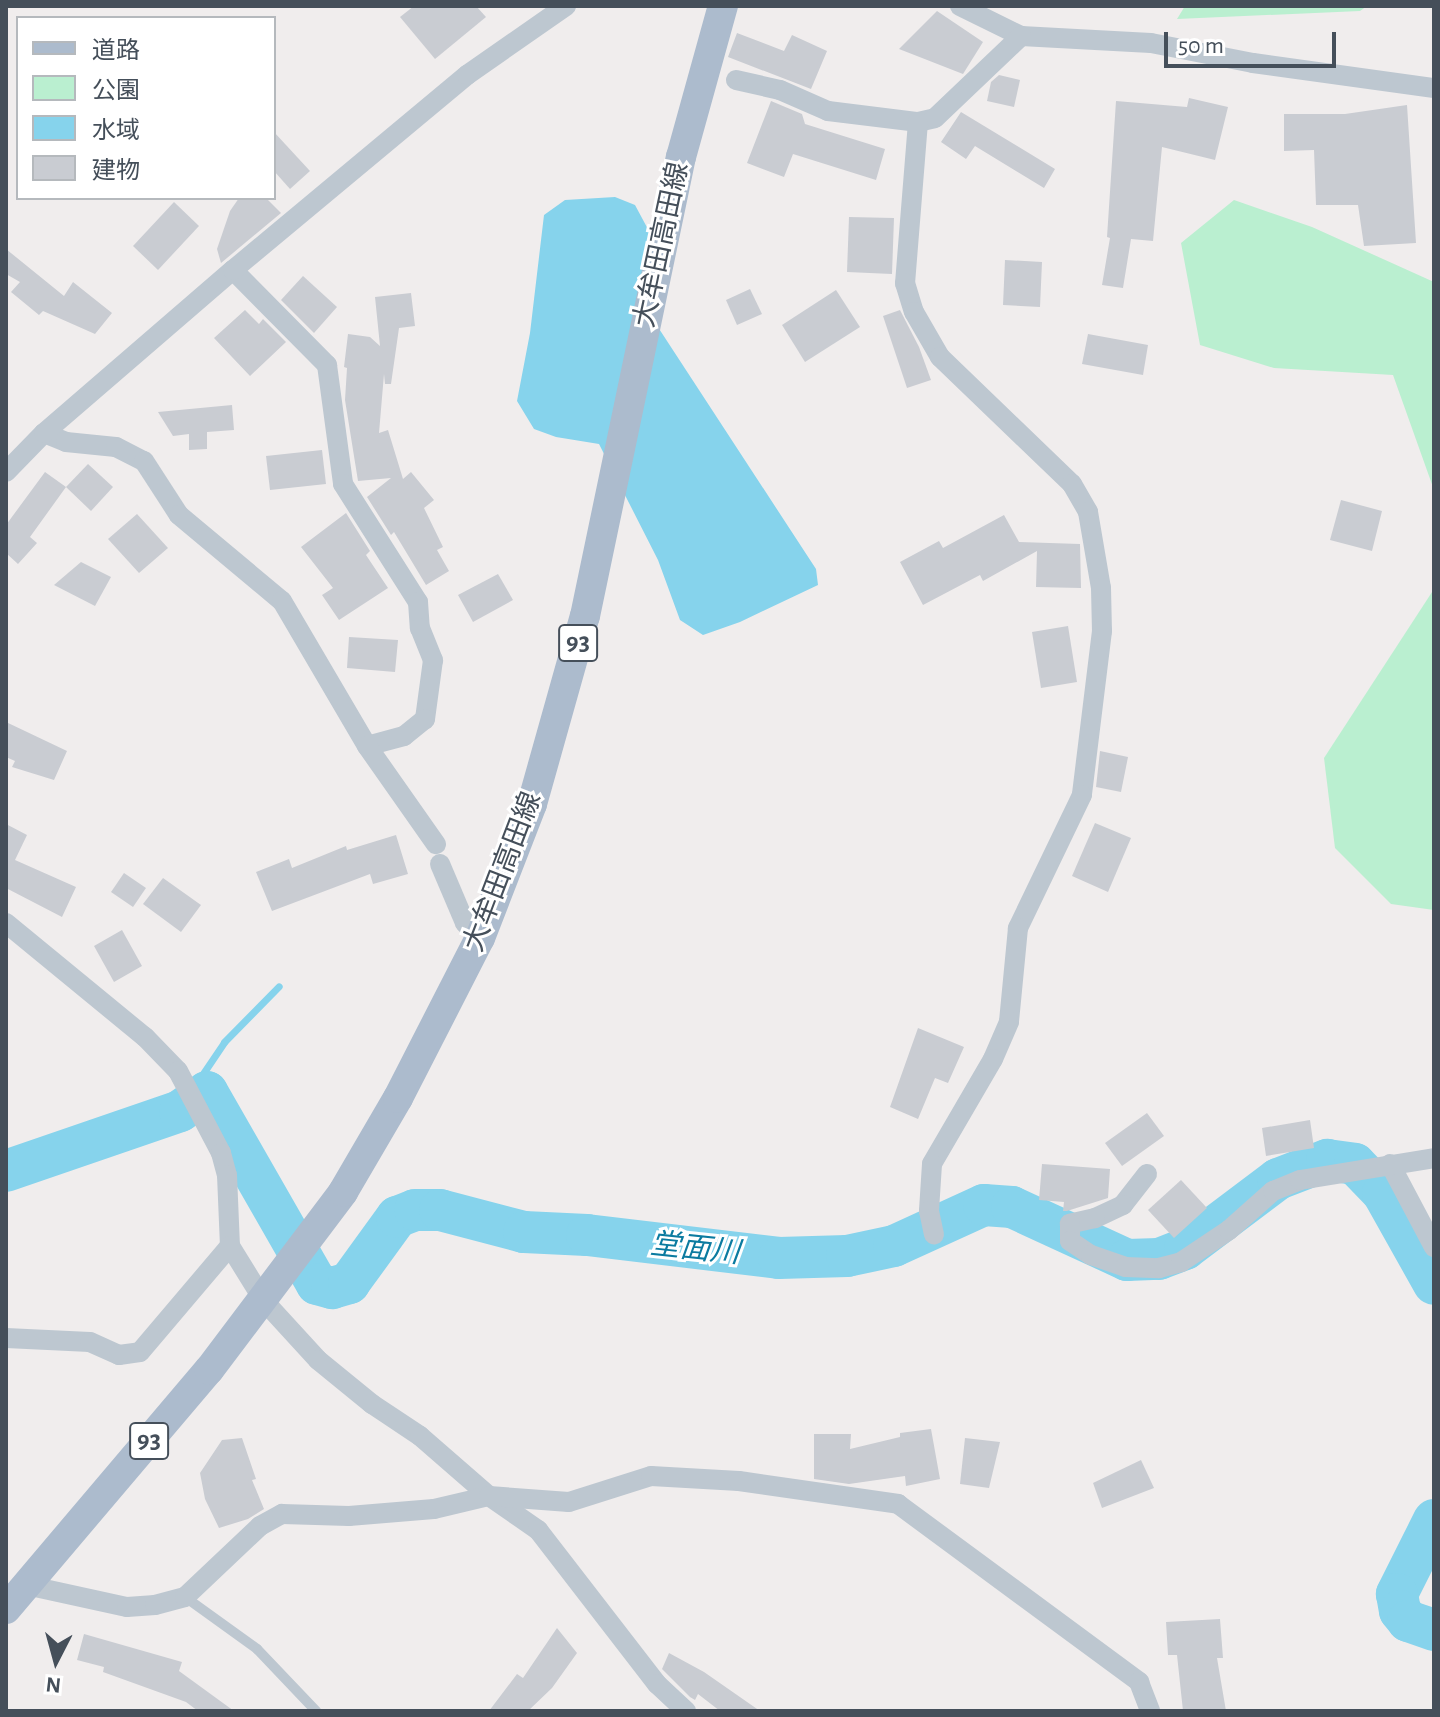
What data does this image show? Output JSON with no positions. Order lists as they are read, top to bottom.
{
  "streets": {
    "main road": ["大牟田高田線", "93"]
  },
  "water": ["堂面川"],
  "legend": [
    "道路",
    "公園",
    "水域",
    "建物"
  ],
  "scale_bar": "50 m",
  "north": "bottom"
}
